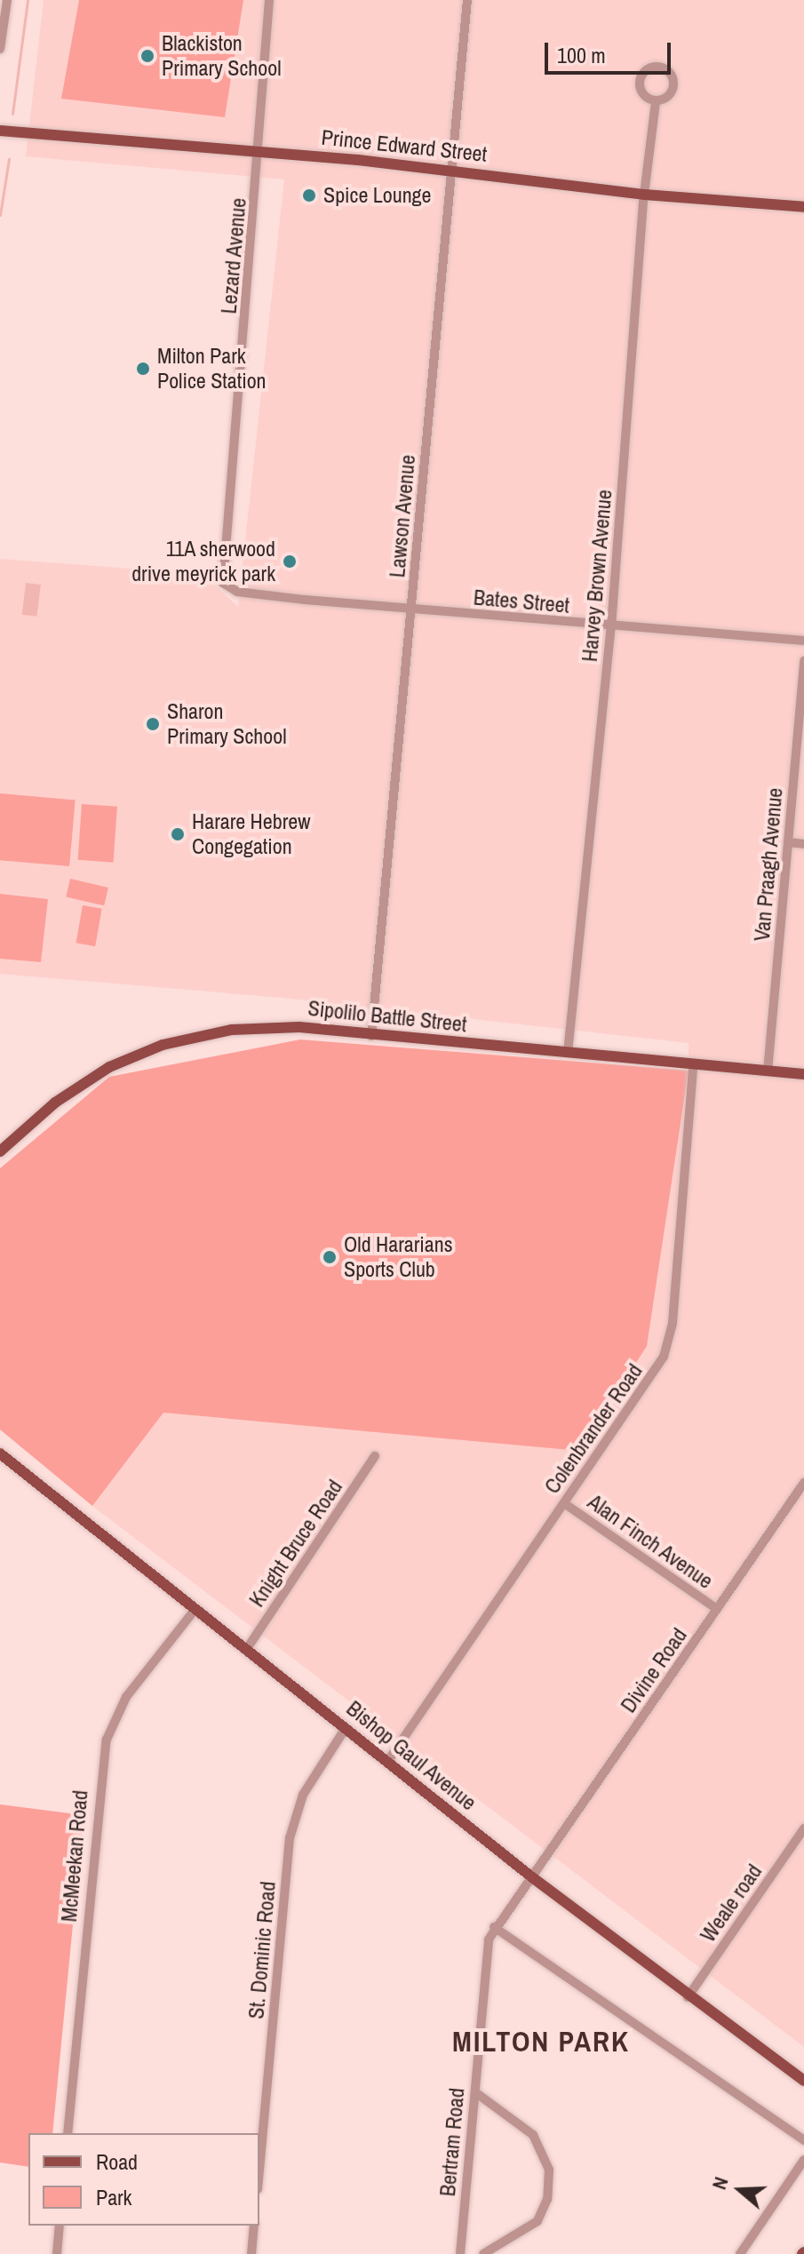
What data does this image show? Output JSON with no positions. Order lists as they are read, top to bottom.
{
  "streets": {
    "main road": ["Prince Edward Street", "Sipolilo Battle Street", "Bishop Gaul Avenue"],
    "street": [
      "Lezard Avenue",
      "Lawson Avenue",
      "Harvey Brown Avenue",
      "Bates Street",
      "Van Praagh Avenue",
      "Colenbrander Road",
      "Alan Finch Avenue",
      "Knight Bruce Road",
      "Divine Road",
      "McMeekan Road",
      "Weale road",
      "St. Dominic Road",
      "Bertram Road"
    ]
  },
  "crossings": [
    ["Prince Edward Street", "Lezard Avenue"],
    ["Prince Edward Street", "Lawson Avenue"],
    ["Prince Edward Street", "Harvey Brown Avenue"],
    ["Lezard Avenue", "Bates Street"],
    ["Lawson Avenue", "Bates Street"],
    ["Lawson Avenue", "Sipolilo Battle Street"],
    ["Harvey Brown Avenue", "Bates Street"],
    ["Harvey Brown Avenue", "Sipolilo Battle Street"],
    ["Van Praagh Avenue", "Sipolilo Battle Street"],
    ["Sipolilo Battle Street", "Colenbrander Road"],
    ["Colenbrander Road", "Alan Finch Avenue"],
    ["Colenbrander Road", "Bishop Gaul Avenue"],
    ["Alan Finch Avenue", "Divine Road"],
    ["Knight Bruce Road", "Bishop Gaul Avenue"],
    ["Divine Road", "Bishop Gaul Avenue"],
    ["Divine Road", "Bertram Road"],
    ["Bishop Gaul Avenue", "McMeekan Road"],
    ["Bishop Gaul Avenue", "Weale road"],
    ["Bishop Gaul Avenue", "St. Dominic Road"],
    ["Bishop Gaul Avenue", "Bertram Road"]
  ],
  "districts": ["MILTON PARK"],
  "places": [
    "Blackiston Primary School",
    "Spice Lounge",
    "Milton Park Police Station",
    "11A sherwood drive meyrick park",
    "Sharon Primary School",
    "Harare Hebrew Congegation",
    "Old Hararians Sports Club"
  ],
  "legend": ["Road", "Park"],
  "scale_bar": "100 m",
  "north": "left"
}
